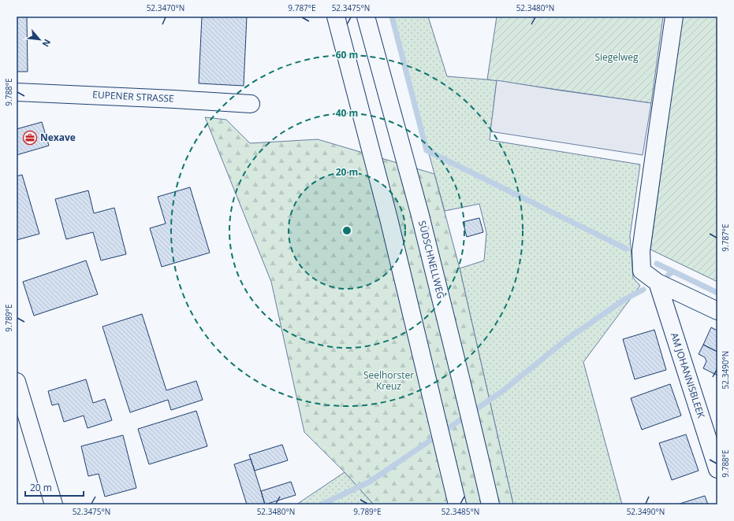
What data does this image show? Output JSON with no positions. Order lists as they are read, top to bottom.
{
  "streets": {
    "main road": ["EUPENER STRASSE", "SÜDSCHNELLWEG", "AM JOHANNISBLEEK"]
  },
  "parks": ["Siegelweg", "Seelhorster Kreuz"],
  "places": {
    "office": ["Nexave"]
  },
  "scale_bar": "20 m",
  "north": "bottom right",
  "coordinates": [
    "52.3470°N",
    "9.787°E",
    "52.3475°N",
    "52.3480°N",
    "9.788°E",
    "9.789°E",
    "52.3490°N",
    "52.3485°N"
  ],
  "rings": ["60 m", "40 m", "20 m"]
}
